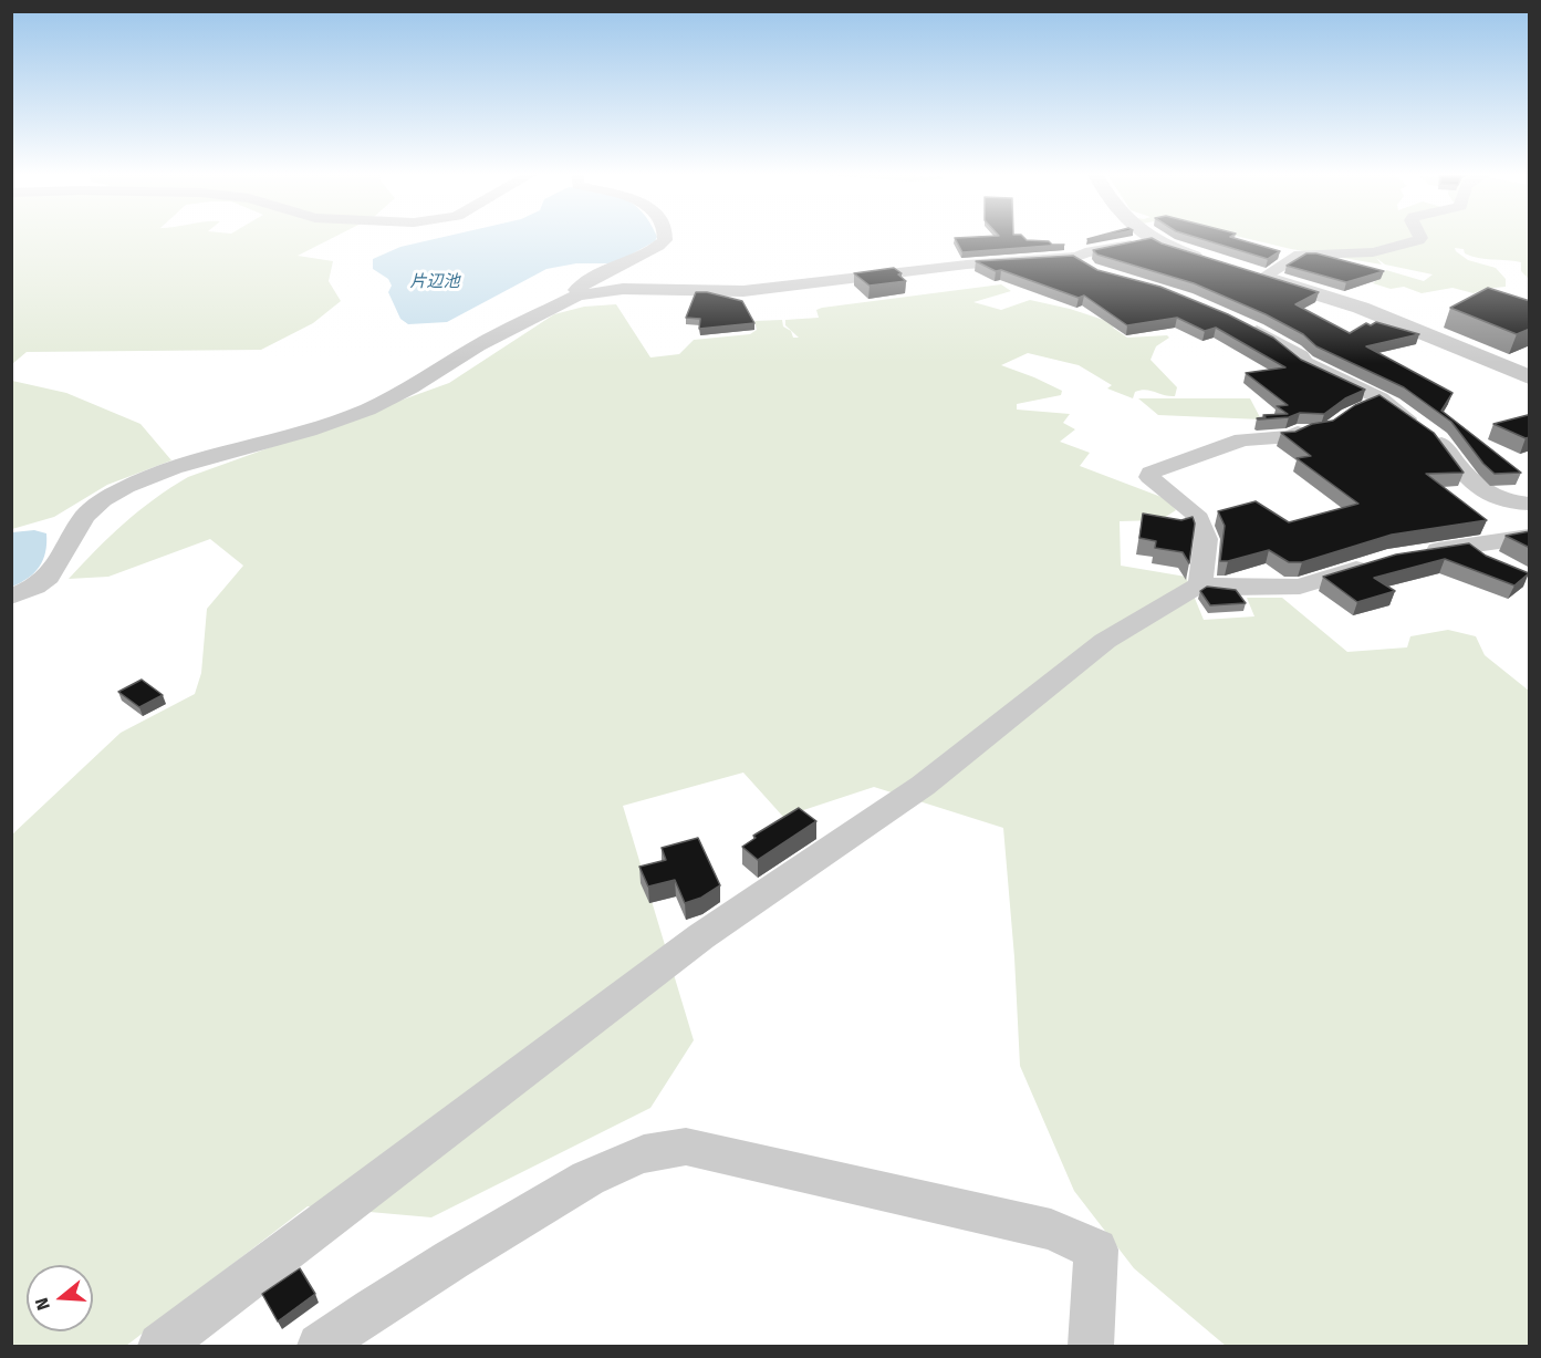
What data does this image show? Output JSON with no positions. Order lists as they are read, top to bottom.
{
  "water": ["片辺池"],
  "north": "left"
}
